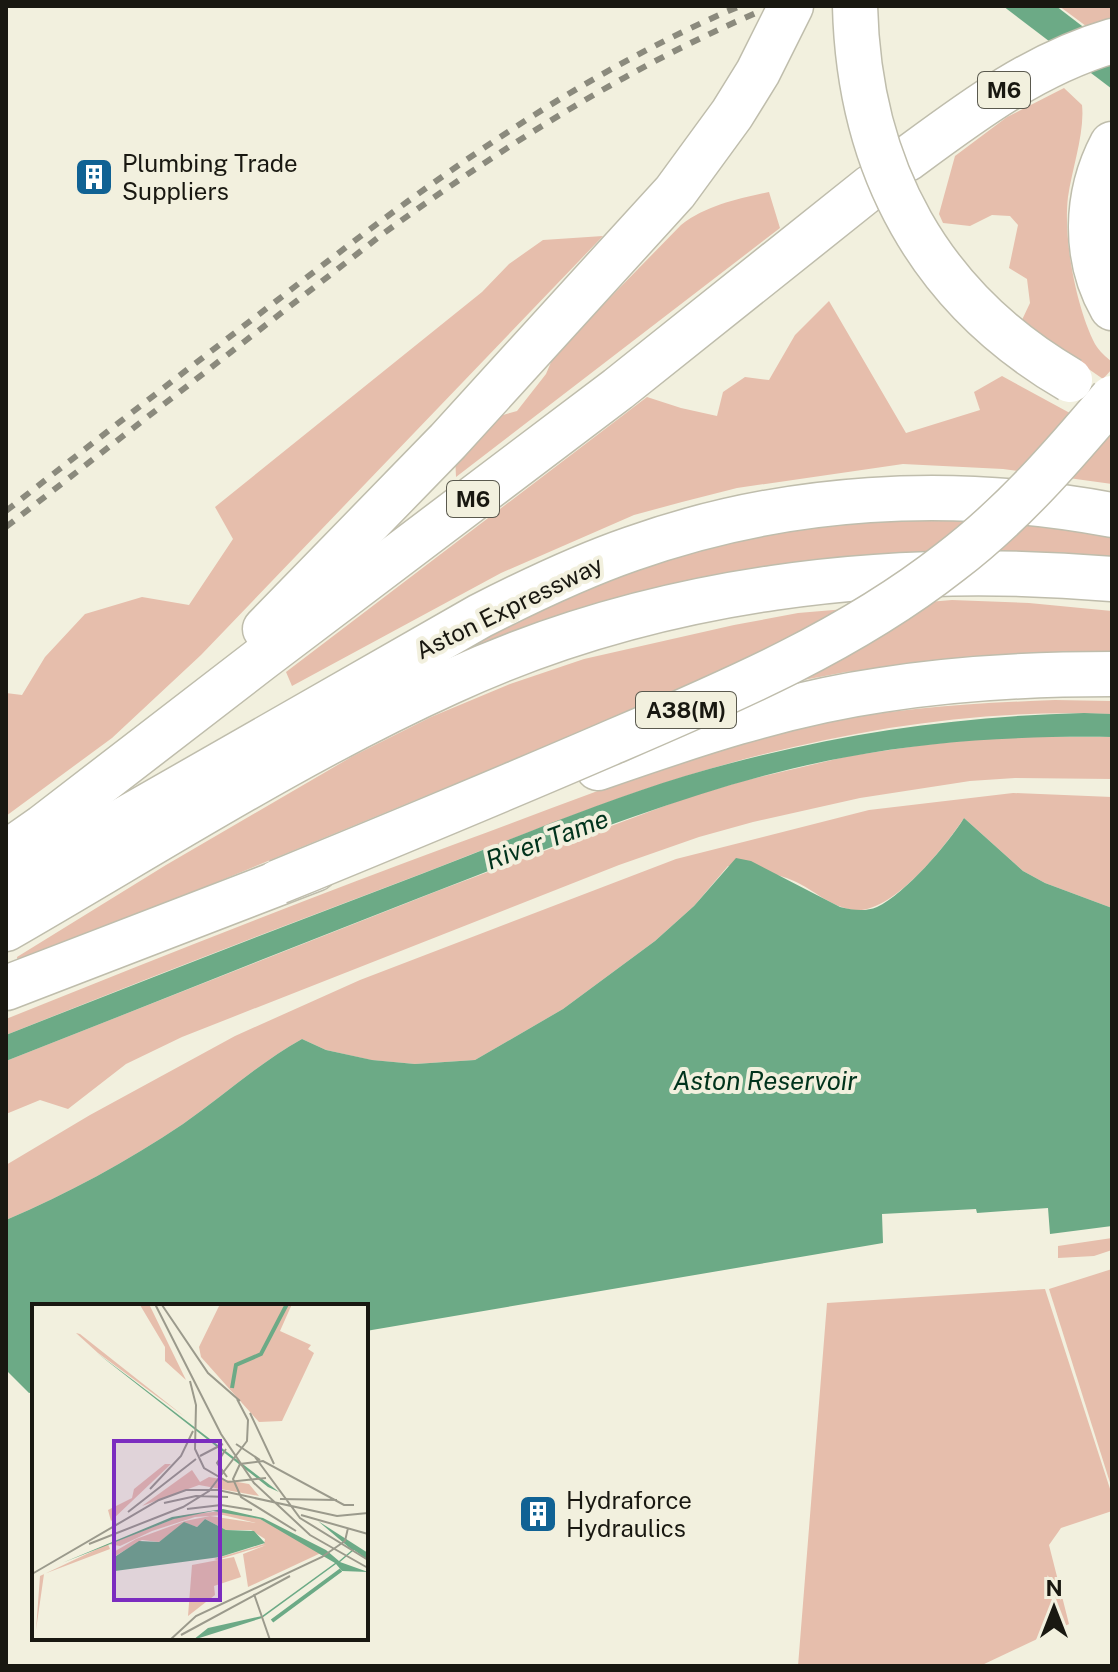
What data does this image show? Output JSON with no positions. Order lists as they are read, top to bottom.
{
  "streets": {
    "highway": ["M6", "Aston Expressway", "A38(M)"]
  },
  "crossings": [
    ["M6", "Aston Expressway"]
  ],
  "water": ["River Tame", "Aston Reservoir"],
  "places": {
    "building": ["Plumbing Trade Suppliers", "Hydraforce Hydraulics"]
  },
  "north": "top"
}
